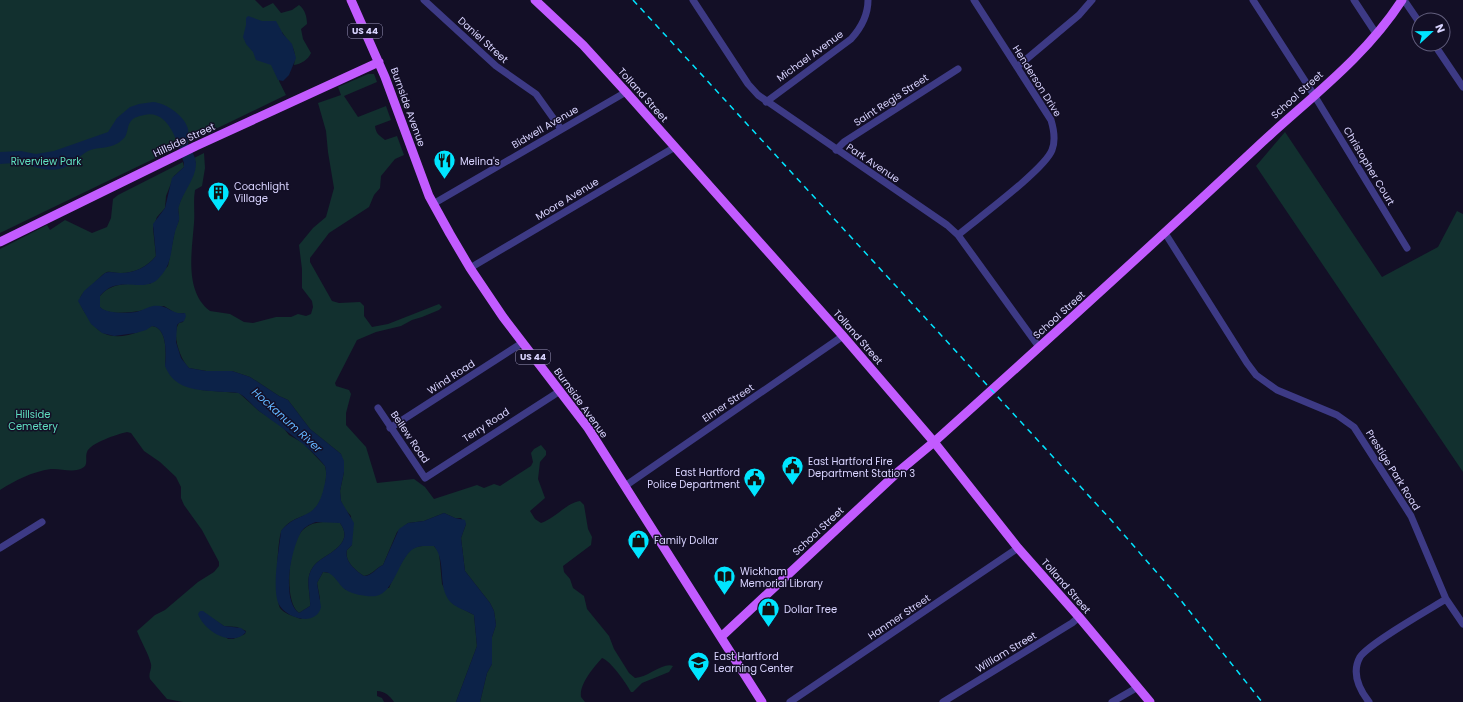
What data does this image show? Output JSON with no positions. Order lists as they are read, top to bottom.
{
  "streets": {
    "main road": [
      "US 44",
      "Tolland Street",
      "School Street",
      "Burnside Avenue",
      "Hillside Street"
    ],
    "street": [
      "Daniel Street",
      "Michael Avenue",
      "Henderson Drive",
      "Saint Regis Street",
      "Bidwell Avenue",
      "Park Avenue",
      "Christopher Court",
      "Moore Avenue",
      "Wind Road",
      "Elmer Street",
      "Terry Road",
      "Bellew Road",
      "Prestige Park Road",
      "Hanmer Street",
      "William Street"
    ]
  },
  "crossings": [
    ["Daniel Street", "Bidwell Avenue"],
    ["Michael Avenue", "Park Avenue"],
    ["Henderson Drive", "Park Avenue"],
    ["Tolland Street", "School Street"],
    ["Tolland Street", "Bidwell Avenue"],
    ["Tolland Street", "Moore Avenue"],
    ["Tolland Street", "Elmer Street"],
    ["Tolland Street", "Hanmer Street"],
    ["Tolland Street", "William Street"],
    ["School Street", "Burnside Avenue"],
    ["School Street", "Park Avenue"],
    ["School Street", "Christopher Court"],
    ["School Street", "Prestige Park Road"],
    ["Saint Regis Street", "Park Avenue"],
    ["Burnside Avenue", "Bidwell Avenue"],
    ["Burnside Avenue", "Hillside Street"],
    ["Burnside Avenue", "Moore Avenue"],
    ["Burnside Avenue", "Wind Road"],
    ["Burnside Avenue", "Elmer Street"],
    ["Burnside Avenue", "Terry Road"],
    ["Wind Road", "Bellew Road"],
    ["Terry Road", "Bellew Road"]
  ],
  "water": ["Hockanum River"],
  "parks": ["Riverview Park", "Hillside Cemetery"],
  "places": {
    "restaurant": ["Melina's"],
    "building": ["Coachlight Village"],
    "public building": ["East Hartford Fire Department Station 3", "East Hartford Police Department"],
    "shop": ["Family Dollar", "Dollar Tree"],
    "library": ["Wickham Memorial Library"],
    "school or university": ["East Hartford Learning Center"]
  },
  "north": "right"
}
